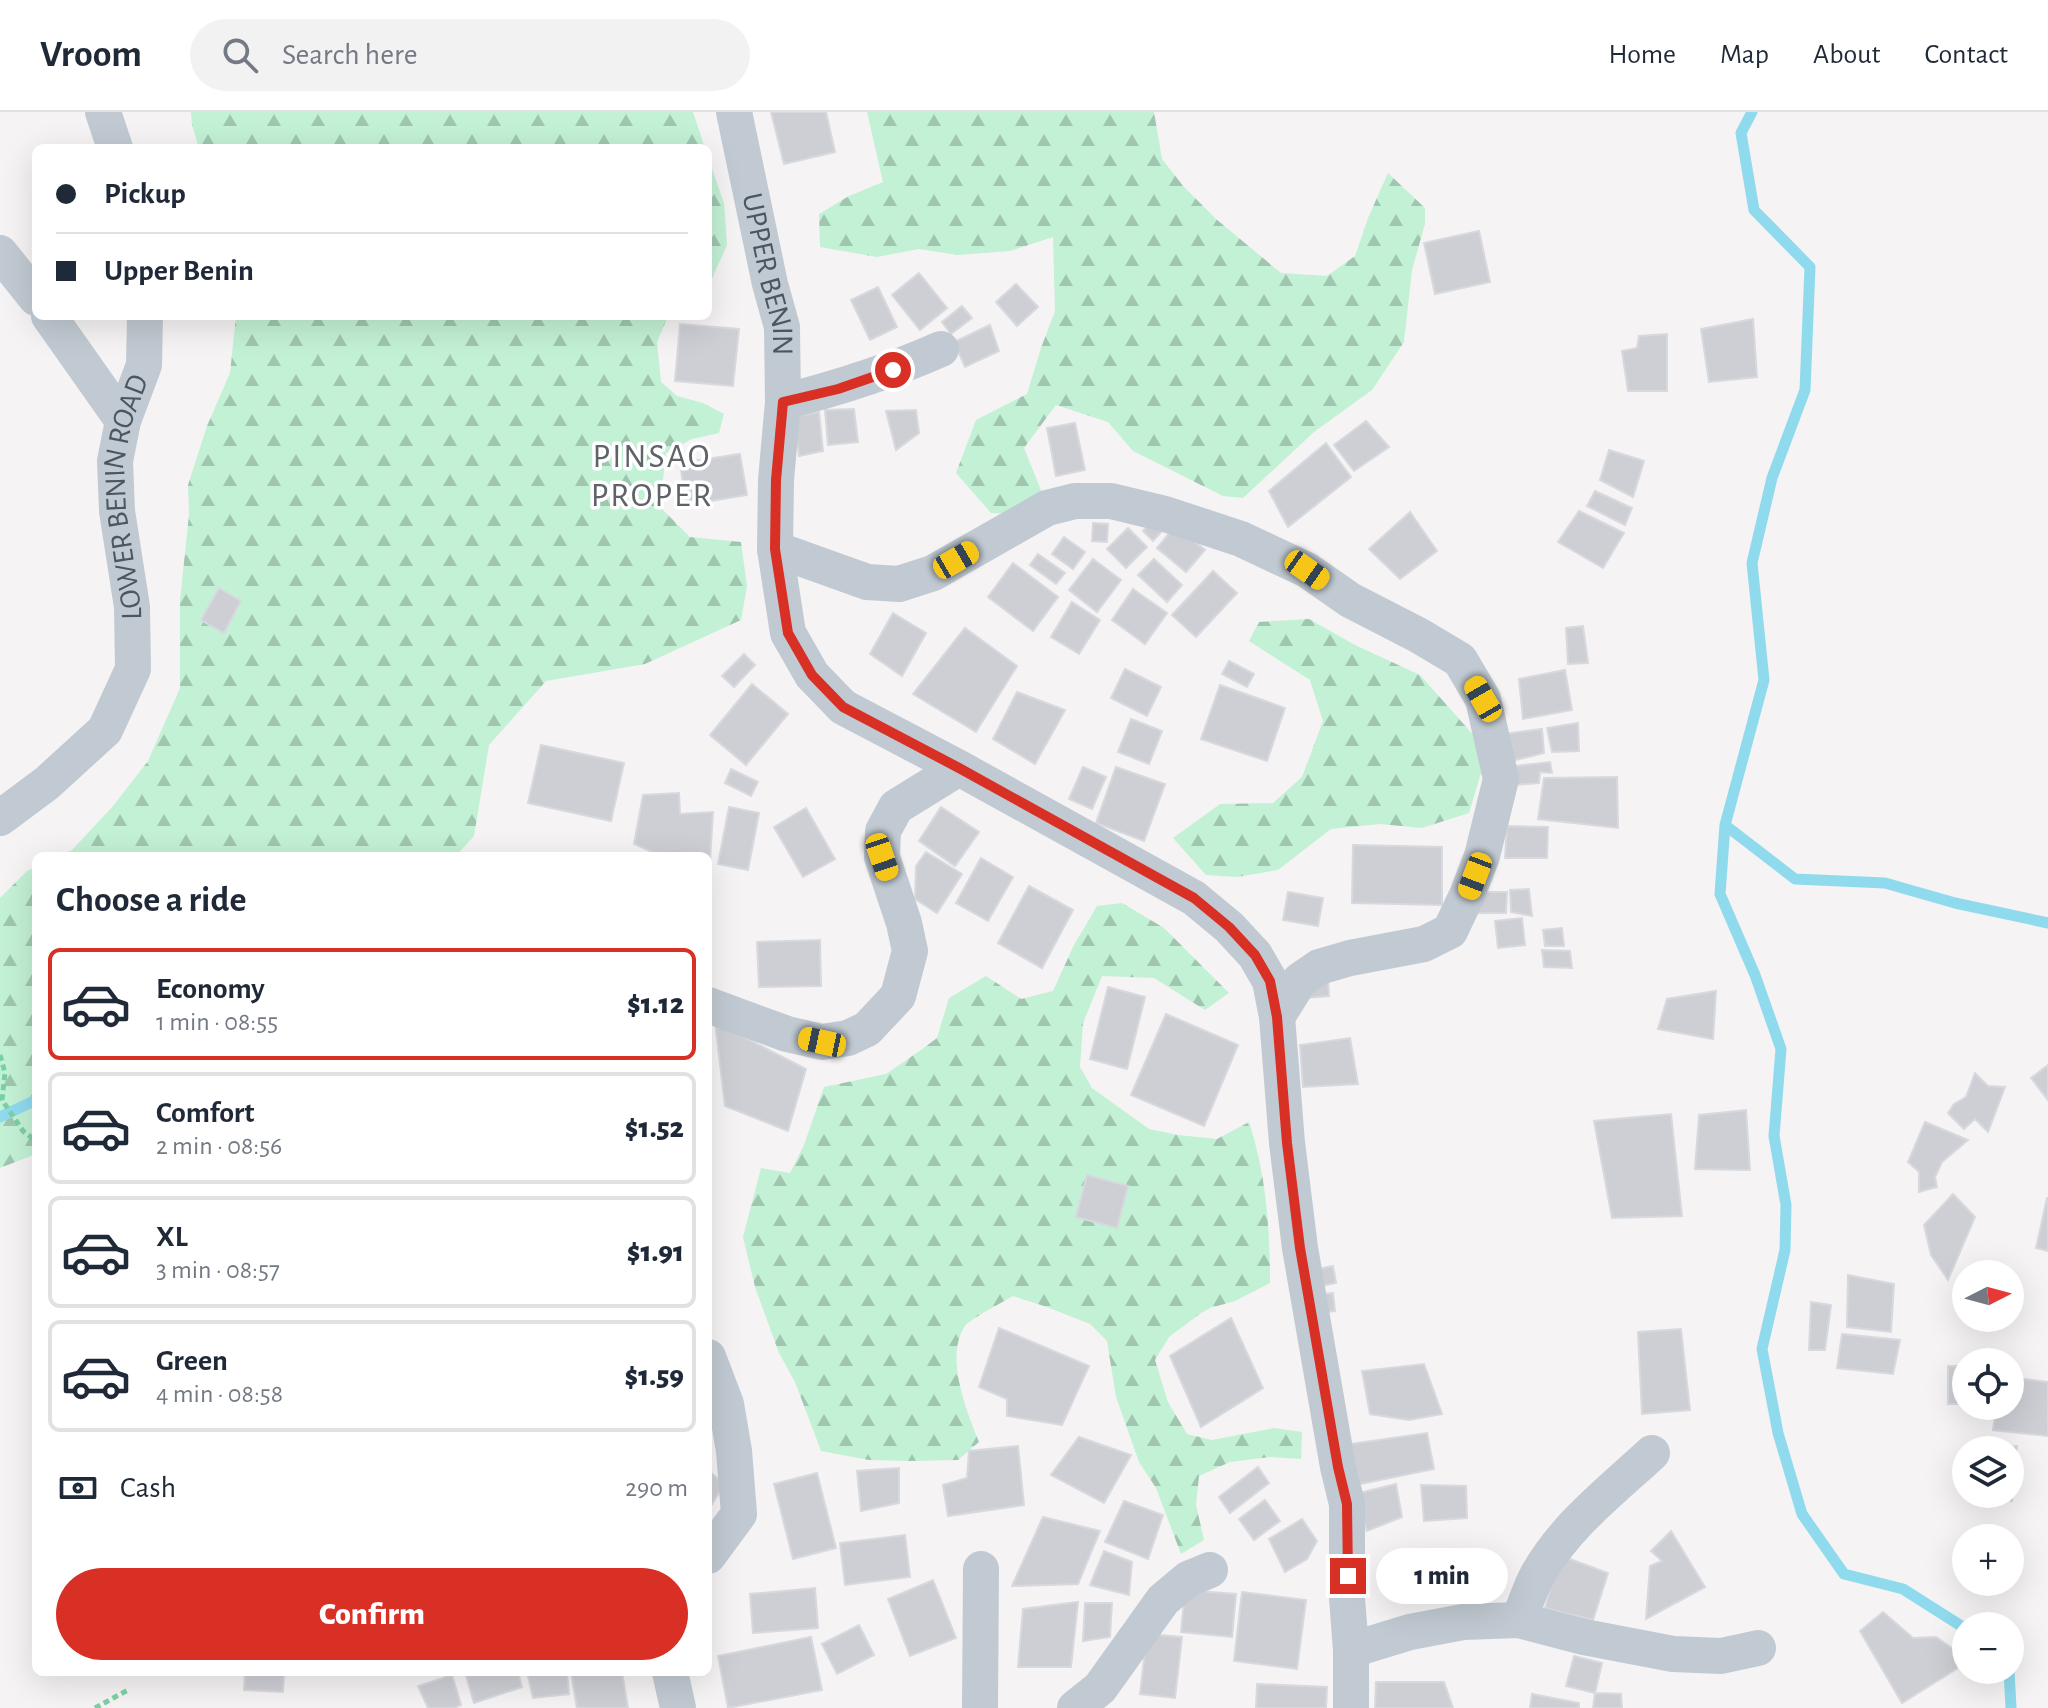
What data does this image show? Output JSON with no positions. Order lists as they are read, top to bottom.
{
  "streets": {
    "street": ["UPPER BENIN", "LOWER BENIN ROAD"]
  },
  "districts": ["PINSAO PROPER"],
  "north": "right",
  "page": {
    "header": "Vroom",
    "search": "Search here",
    "nav": [
      "Home",
      "Map",
      "About",
      "Contact"
    ],
    "banner": ["Pickup", "Upper Benin"],
    "heading": "Choose a ride",
    "list": [
      {
        "name": "Economy",
        "note": "1 min · 08:55",
        "value": "$1.12"
      },
      {
        "name": "Comfort",
        "note": "2 min · 08:56",
        "value": "$1.52"
      },
      {
        "name": "XL",
        "note": "3 min · 08:57",
        "value": "$1.91"
      },
      {
        "name": "Green",
        "note": "4 min · 08:58",
        "value": "$1.59"
      }
    ],
    "map_buttons": ["+", "−"],
    "pay": ["Cash", "290 m"],
    "bubble": "1 min",
    "buttons": "Confirm"
  }
}
